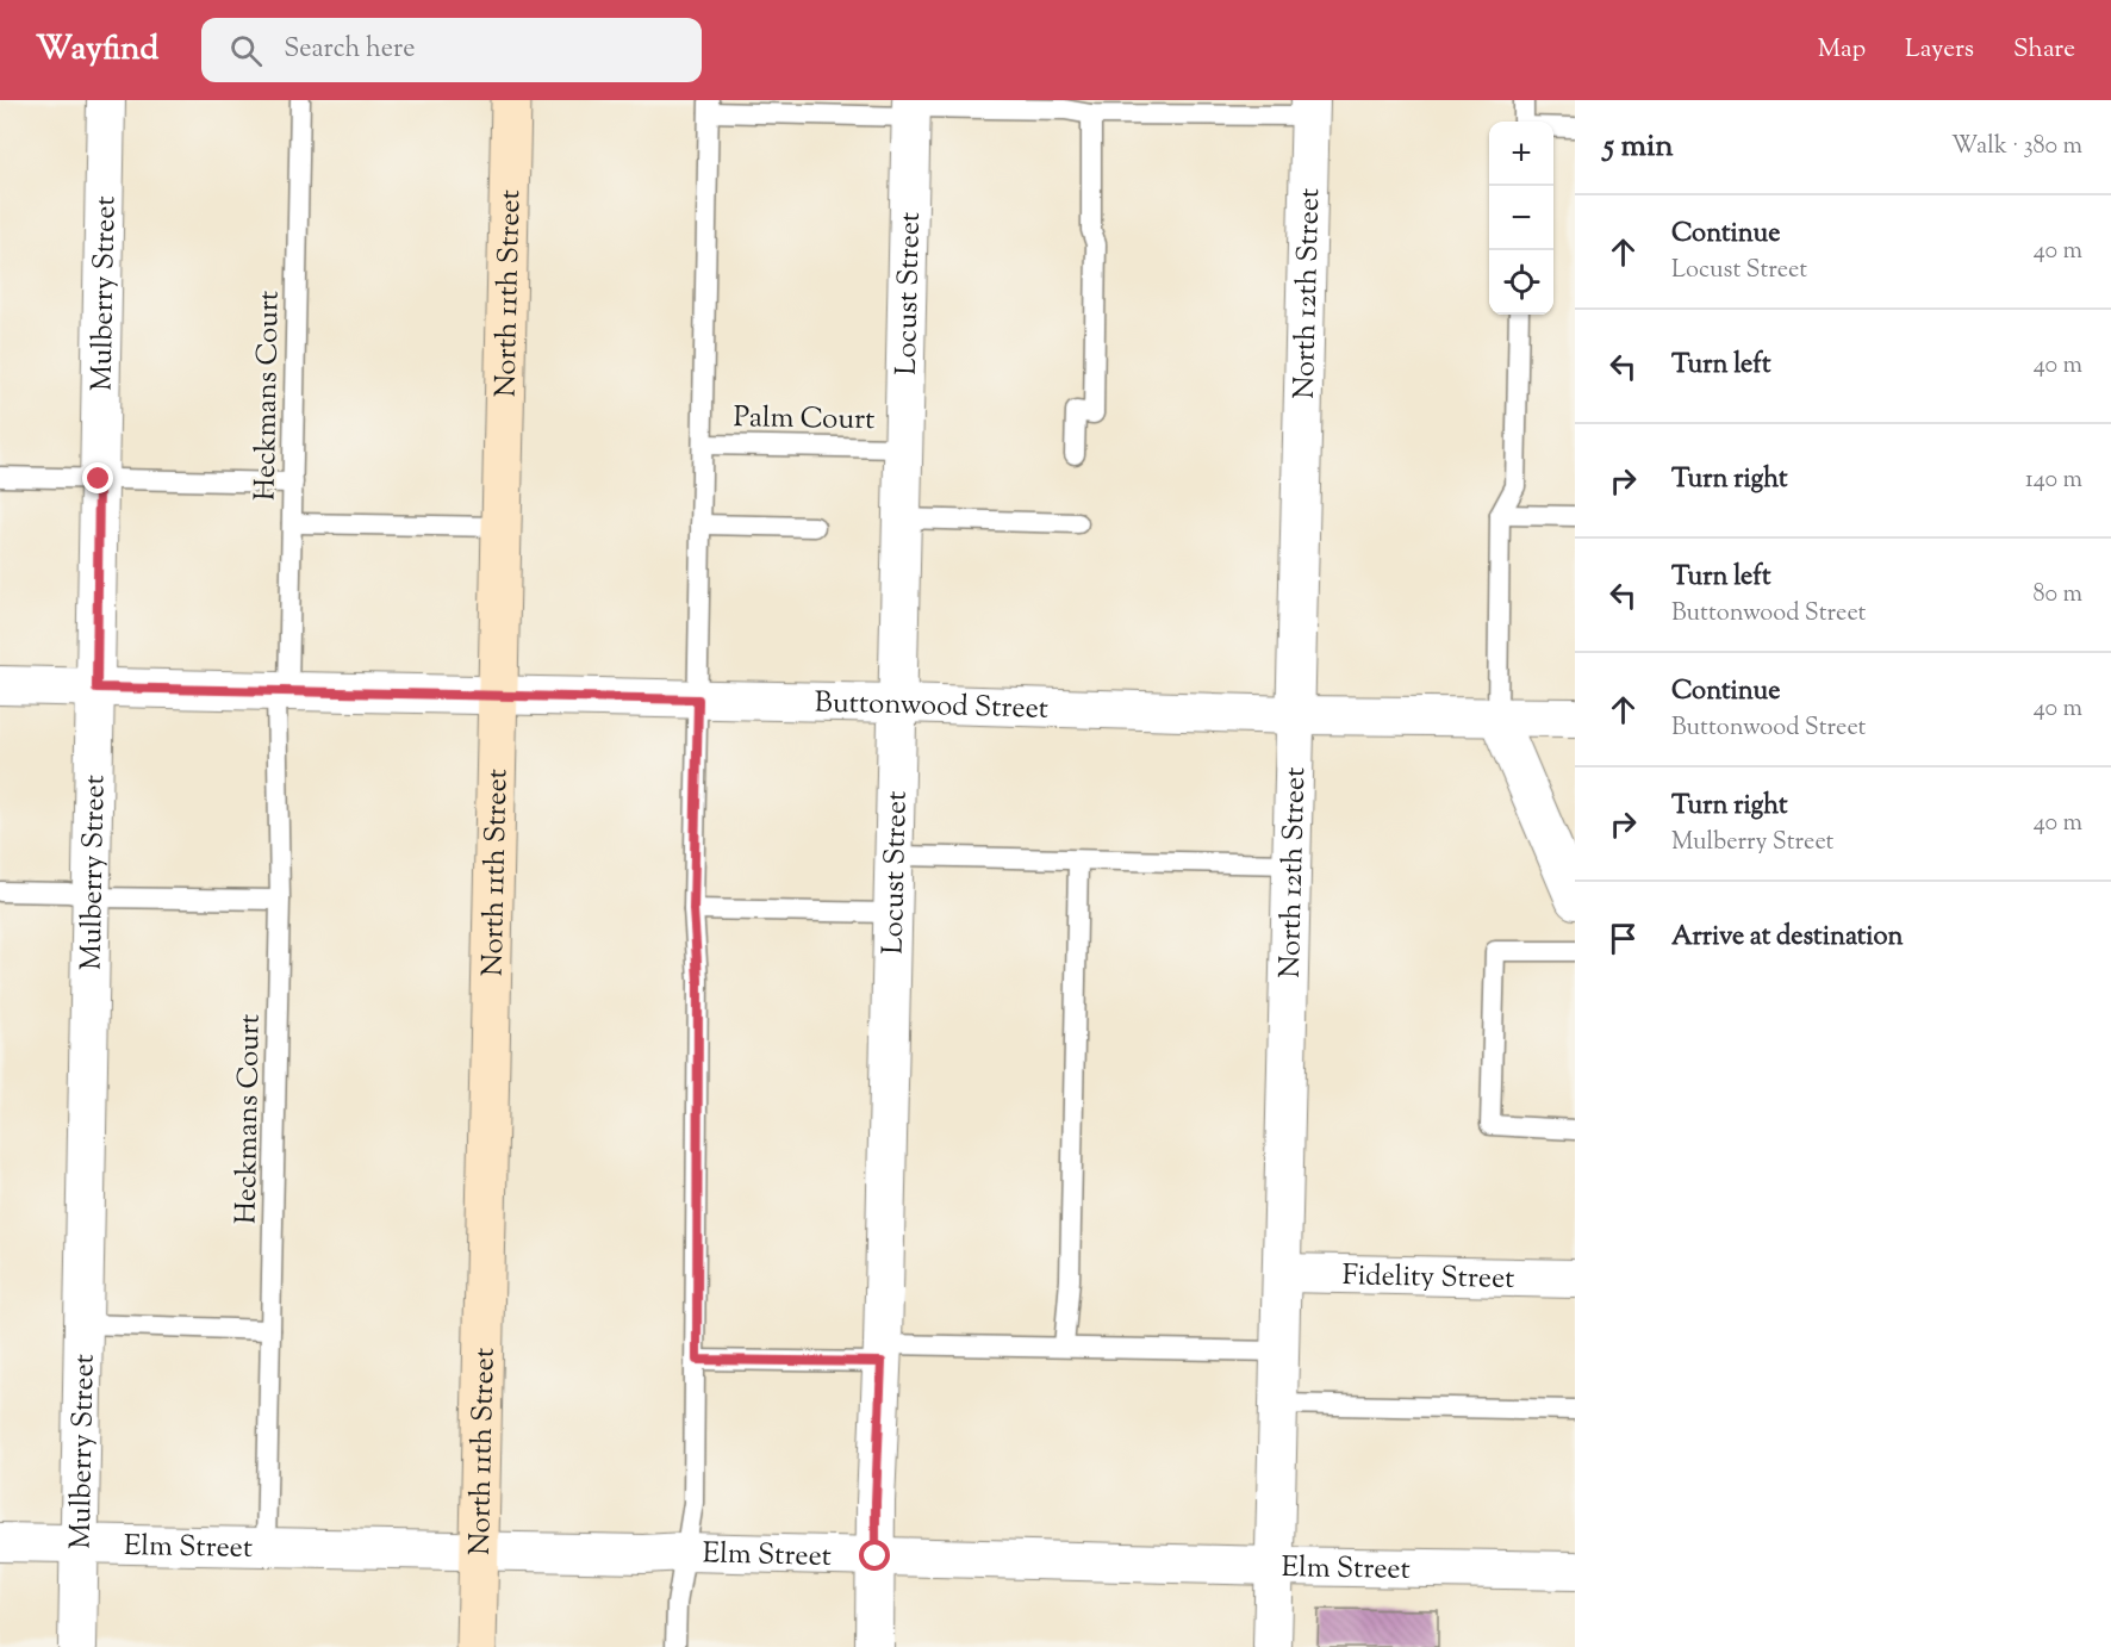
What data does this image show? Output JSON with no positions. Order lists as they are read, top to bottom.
{
  "streets": {
    "street": [
      "Mulberry Street",
      "North 11th Street",
      "Locust Street",
      "North 12th Street",
      "Buttonwood Street",
      "Fidelity Street",
      "Elm Street"
    ],
    "lane": ["Heckmans Court", "Palm Court"]
  },
  "crossings": [
    ["Mulberry Street", "Buttonwood Street"],
    ["Mulberry Street", "Elm Street"],
    ["North 11th Street", "Buttonwood Street"],
    ["North 11th Street", "Elm Street"],
    ["Locust Street", "Palm Court"],
    ["Locust Street", "Buttonwood Street"],
    ["Locust Street", "Elm Street"],
    ["North 12th Street", "Buttonwood Street"],
    ["North 12th Street", "Fidelity Street"],
    ["North 12th Street", "Elm Street"],
    ["Heckmans Court", "Buttonwood Street"],
    ["Heckmans Court", "Elm Street"]
  ],
  "page": {
    "header": "Wayfind",
    "search": "Search here",
    "nav": ["Map", "Layers", "Share"],
    "heading": ["5 min", "Walk · 380 m"],
    "map_buttons": ["+", "−"],
    "list": [
      ["Continue", "Locust Street", "40 m"],
      ["Turn left", "40 m"],
      ["Turn right", "140 m"],
      ["Turn left", "Buttonwood Street", "80 m"],
      ["Continue", "Buttonwood Street", "40 m"],
      ["Turn right", "Mulberry Street", "40 m"],
      "Arrive at destination"
    ]
  }
}
